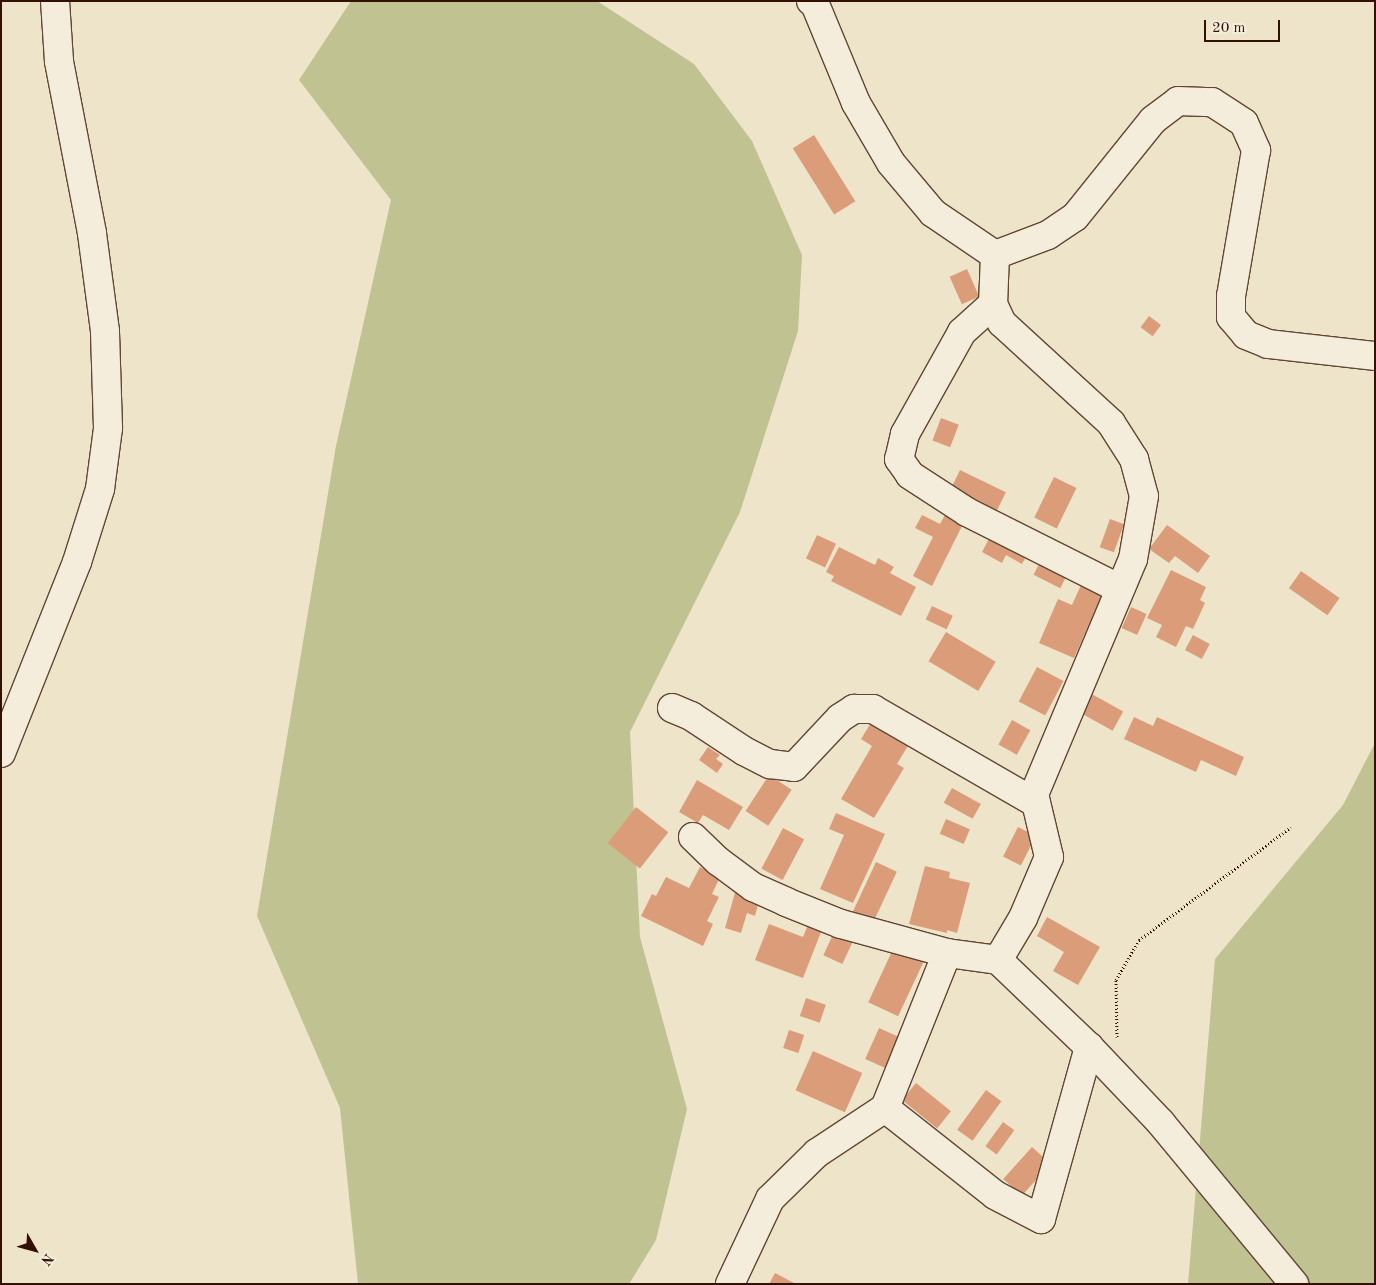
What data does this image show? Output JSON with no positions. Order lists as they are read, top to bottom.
{
  "scale_bar": "20 m",
  "north": "bottom right"
}
